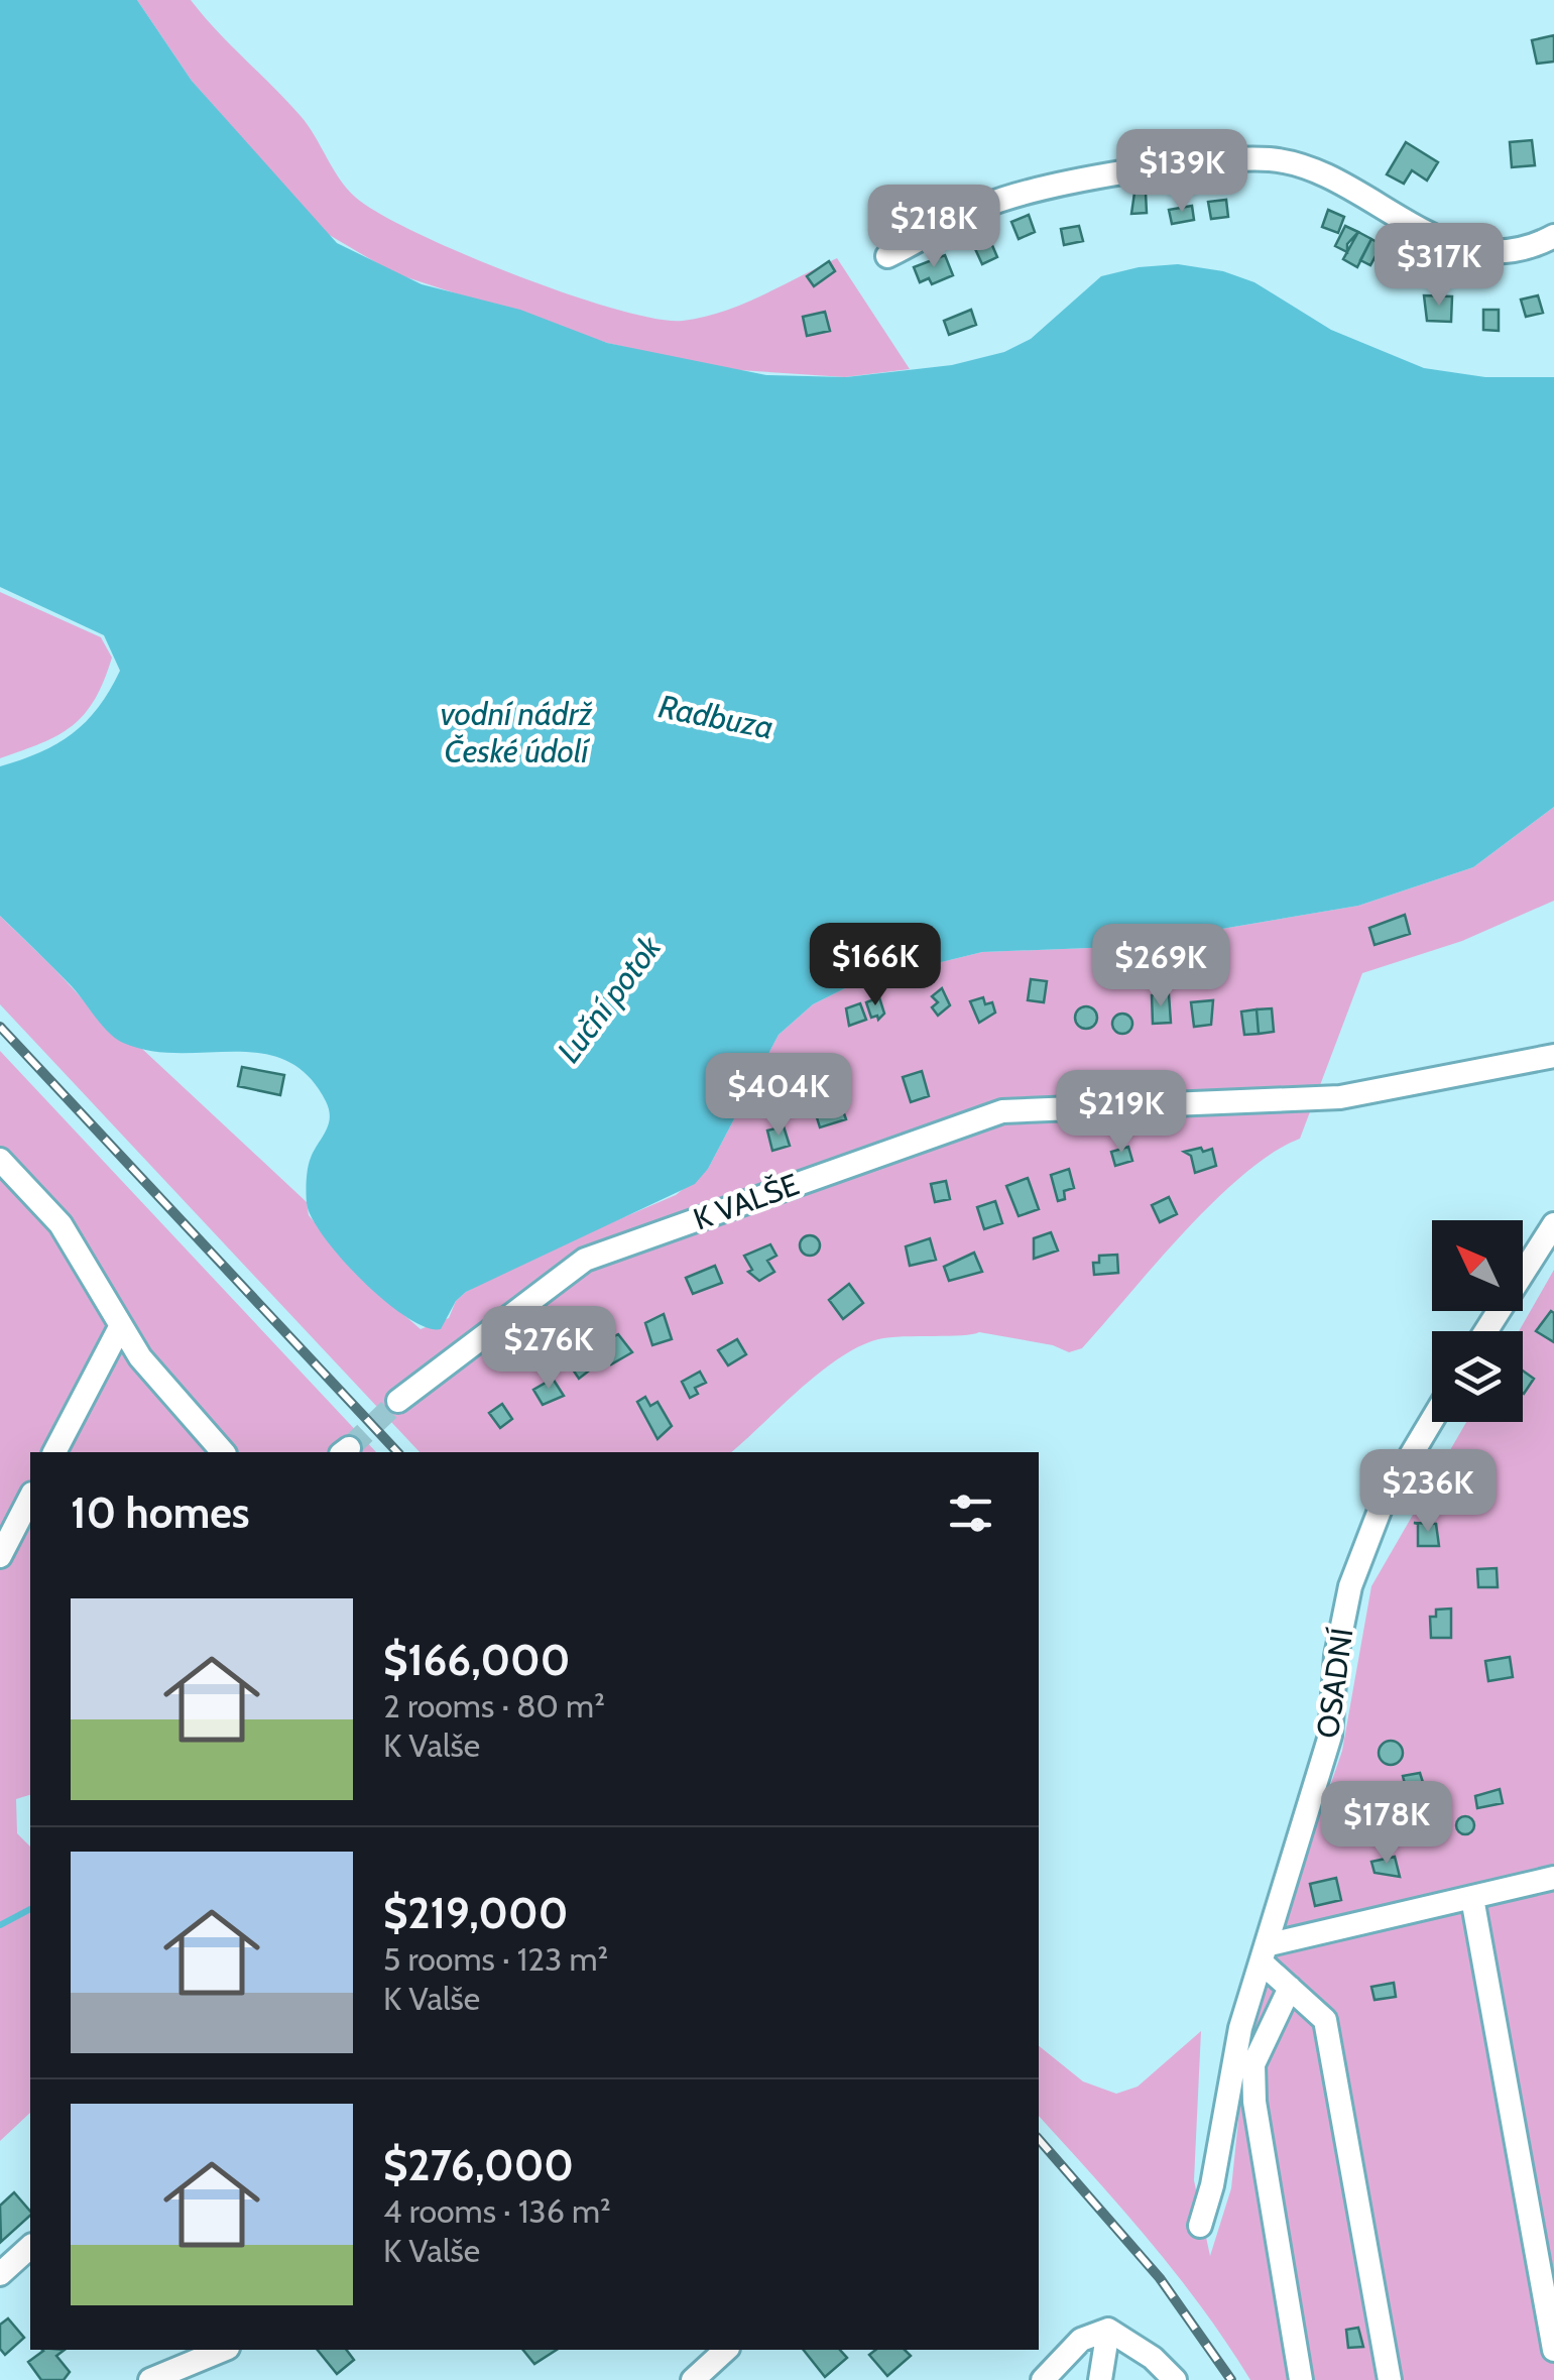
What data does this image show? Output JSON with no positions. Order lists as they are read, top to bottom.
{
  "streets": {
    "street": ["K VALŠE", "OSADNÍ"]
  },
  "water": ["vodní nádrž České údolí", "Radbuza", "Luční potok"],
  "north": "top left",
  "page": {
    "price": [
      "$139K",
      "$218K",
      "$317K",
      "$166K",
      "$269K",
      "$404K",
      "$219K",
      "$276K",
      "$236K",
      "$178K"
    ],
    "heading": "10 homes",
    "list": [
      {
        "name": "$166,000",
        "note": "2 rooms · 80 m² · K Valše"
      },
      {
        "name": "$219,000",
        "note": "5 rooms · 123 m² · K Valše"
      },
      {
        "name": "$276,000",
        "note": "4 rooms · 136 m² · K Valše"
      }
    ]
  }
}
